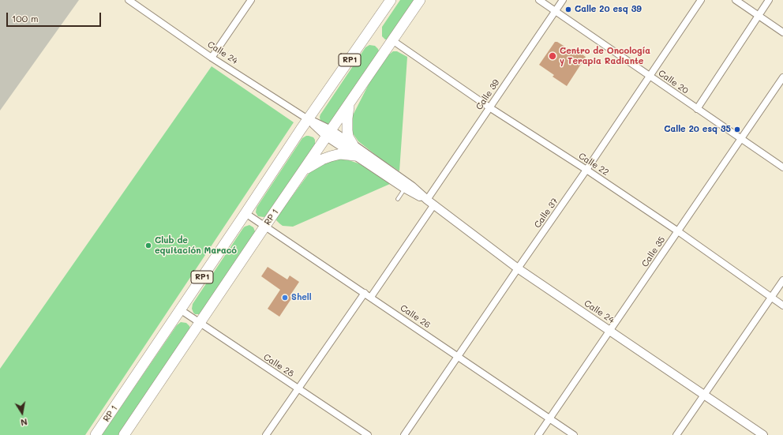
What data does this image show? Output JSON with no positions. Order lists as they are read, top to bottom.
{
  "streets": {
    "main road": ["RP1", "RP 1"],
    "street": [
      "Calle 24",
      "Calle 20",
      "Calle 39",
      "Calle 22",
      "Calle 37",
      "Calle 35",
      "Calle 26",
      "Calle 28"
    ]
  },
  "crossings": [
    ["Calle 24", "Calle 39"],
    ["Calle 24", "Calle 37"],
    ["Calle 24", "RP 1"],
    ["Calle 24", "Calle 35"],
    ["Calle 20", "Calle 39"],
    ["Calle 20", "Calle 37"],
    ["Calle 20", "Calle 35"],
    ["Calle 39", "Calle 22"],
    ["Calle 22", "Calle 37"],
    ["Calle 22", "RP 1"],
    ["Calle 22", "Calle 35"],
    ["Calle 37", "Calle 26"],
    ["RP 1", "Calle 26"],
    ["RP 1", "Calle 28"],
    ["Calle 35", "Calle 26"]
  ],
  "places": [
    "Calle 20 esq 39",
    "Centro de Oncología y Terapia Radiante",
    "Calle 20 esq 35",
    "Club de equitación Maracó",
    "Shell"
  ],
  "scale_bar": "100 m",
  "north": "bottom"
}
